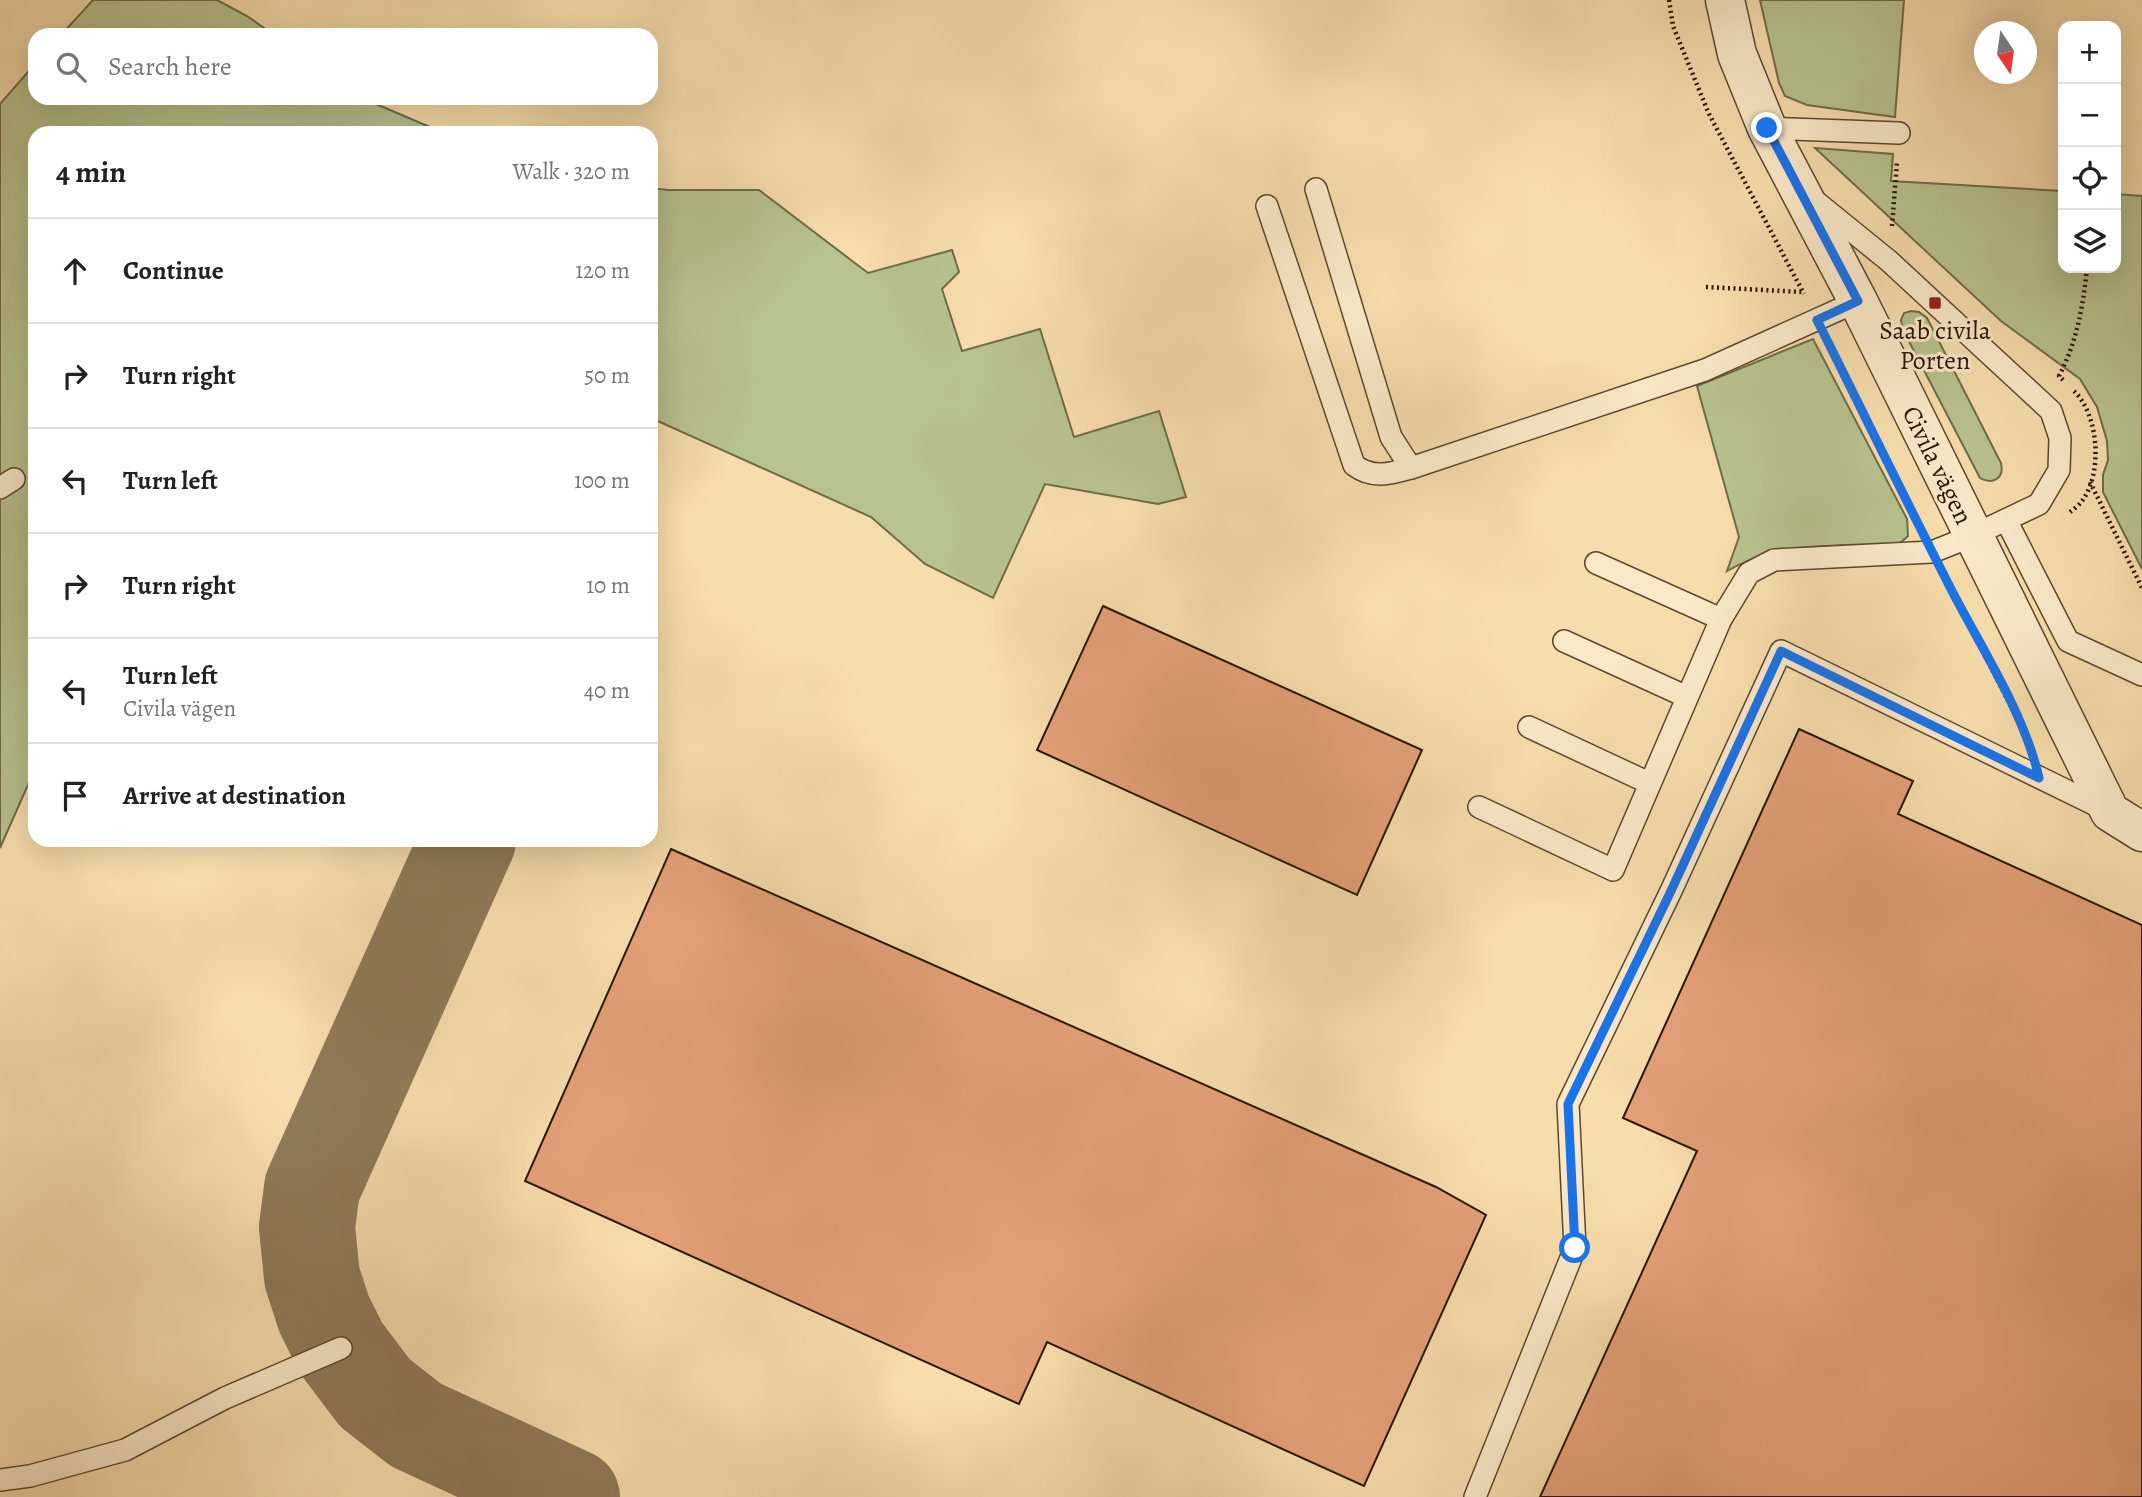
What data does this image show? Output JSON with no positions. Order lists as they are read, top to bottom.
{
  "streets": {
    "street": ["Civila vägen"]
  },
  "places": {
    "transit": ["Saab civila Porten"]
  },
  "north": "bottom",
  "page": {
    "map_buttons": ["+", "−"],
    "search": "Search here",
    "heading": ["4 min", "Walk · 320 m"],
    "list": [
      ["Continue", "120 m"],
      ["Turn right", "50 m"],
      ["Turn left", "100 m"],
      ["Turn right", "10 m"],
      ["Turn left", "Civila vägen", "40 m"],
      "Arrive at destination"
    ]
  }
}
